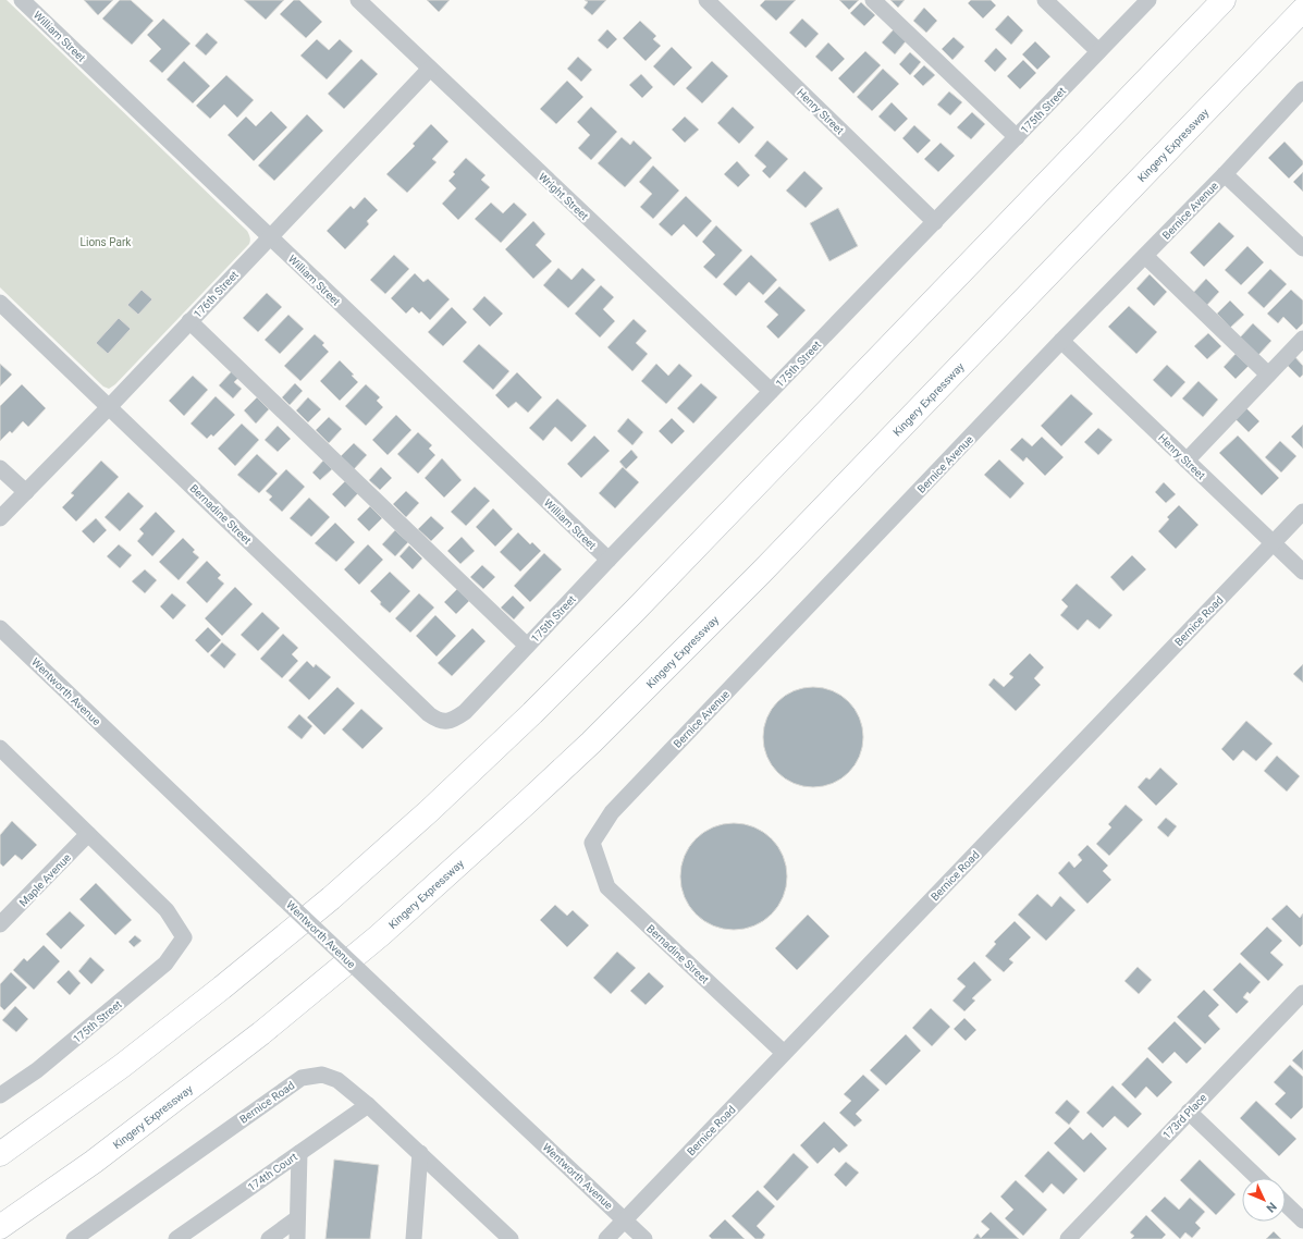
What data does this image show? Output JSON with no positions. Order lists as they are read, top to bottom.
{
  "streets": {
    "highway": ["Kingery Expressway"],
    "street": [
      "William Street",
      "175th Street",
      "Henry Street",
      "Wright Street",
      "Bernice Avenue",
      "176th Street",
      "Bernadine Street",
      "Bernice Road",
      "Wentworth Avenue",
      "Maple Avenue",
      "173rd Place",
      "174th Court"
    ]
  },
  "crossings": [
    ["William Street", "175th Street"],
    ["William Street", "176th Street"],
    ["175th Street", "Henry Street"],
    ["175th Street", "Wright Street"],
    ["175th Street", "Bernadine Street"],
    ["175th Street", "Maple Avenue"],
    ["Henry Street", "Bernice Avenue"],
    ["Henry Street", "Bernice Road"],
    ["Wright Street", "176th Street"],
    ["Bernice Avenue", "Bernadine Street"],
    ["176th Street", "Bernadine Street"],
    ["Bernadine Street", "Bernice Road"],
    ["Bernice Road", "Wentworth Avenue"],
    ["Bernice Road", "174th Court"]
  ],
  "parks": ["Lions Park"],
  "north": "bottom right"
}
